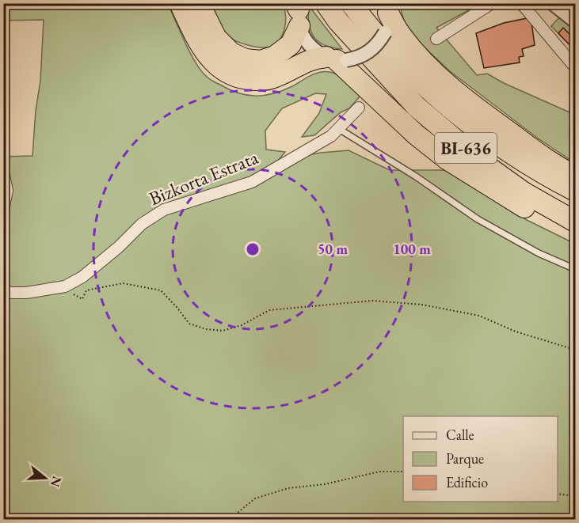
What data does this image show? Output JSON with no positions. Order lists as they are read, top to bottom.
{
  "streets": {
    "highway": ["BI-636"],
    "street": ["Bizkorta Estrata"]
  },
  "legend": ["Calle", "Parque", "Edificio"],
  "north": "right",
  "rings": ["50 m", "100 m"]
}
